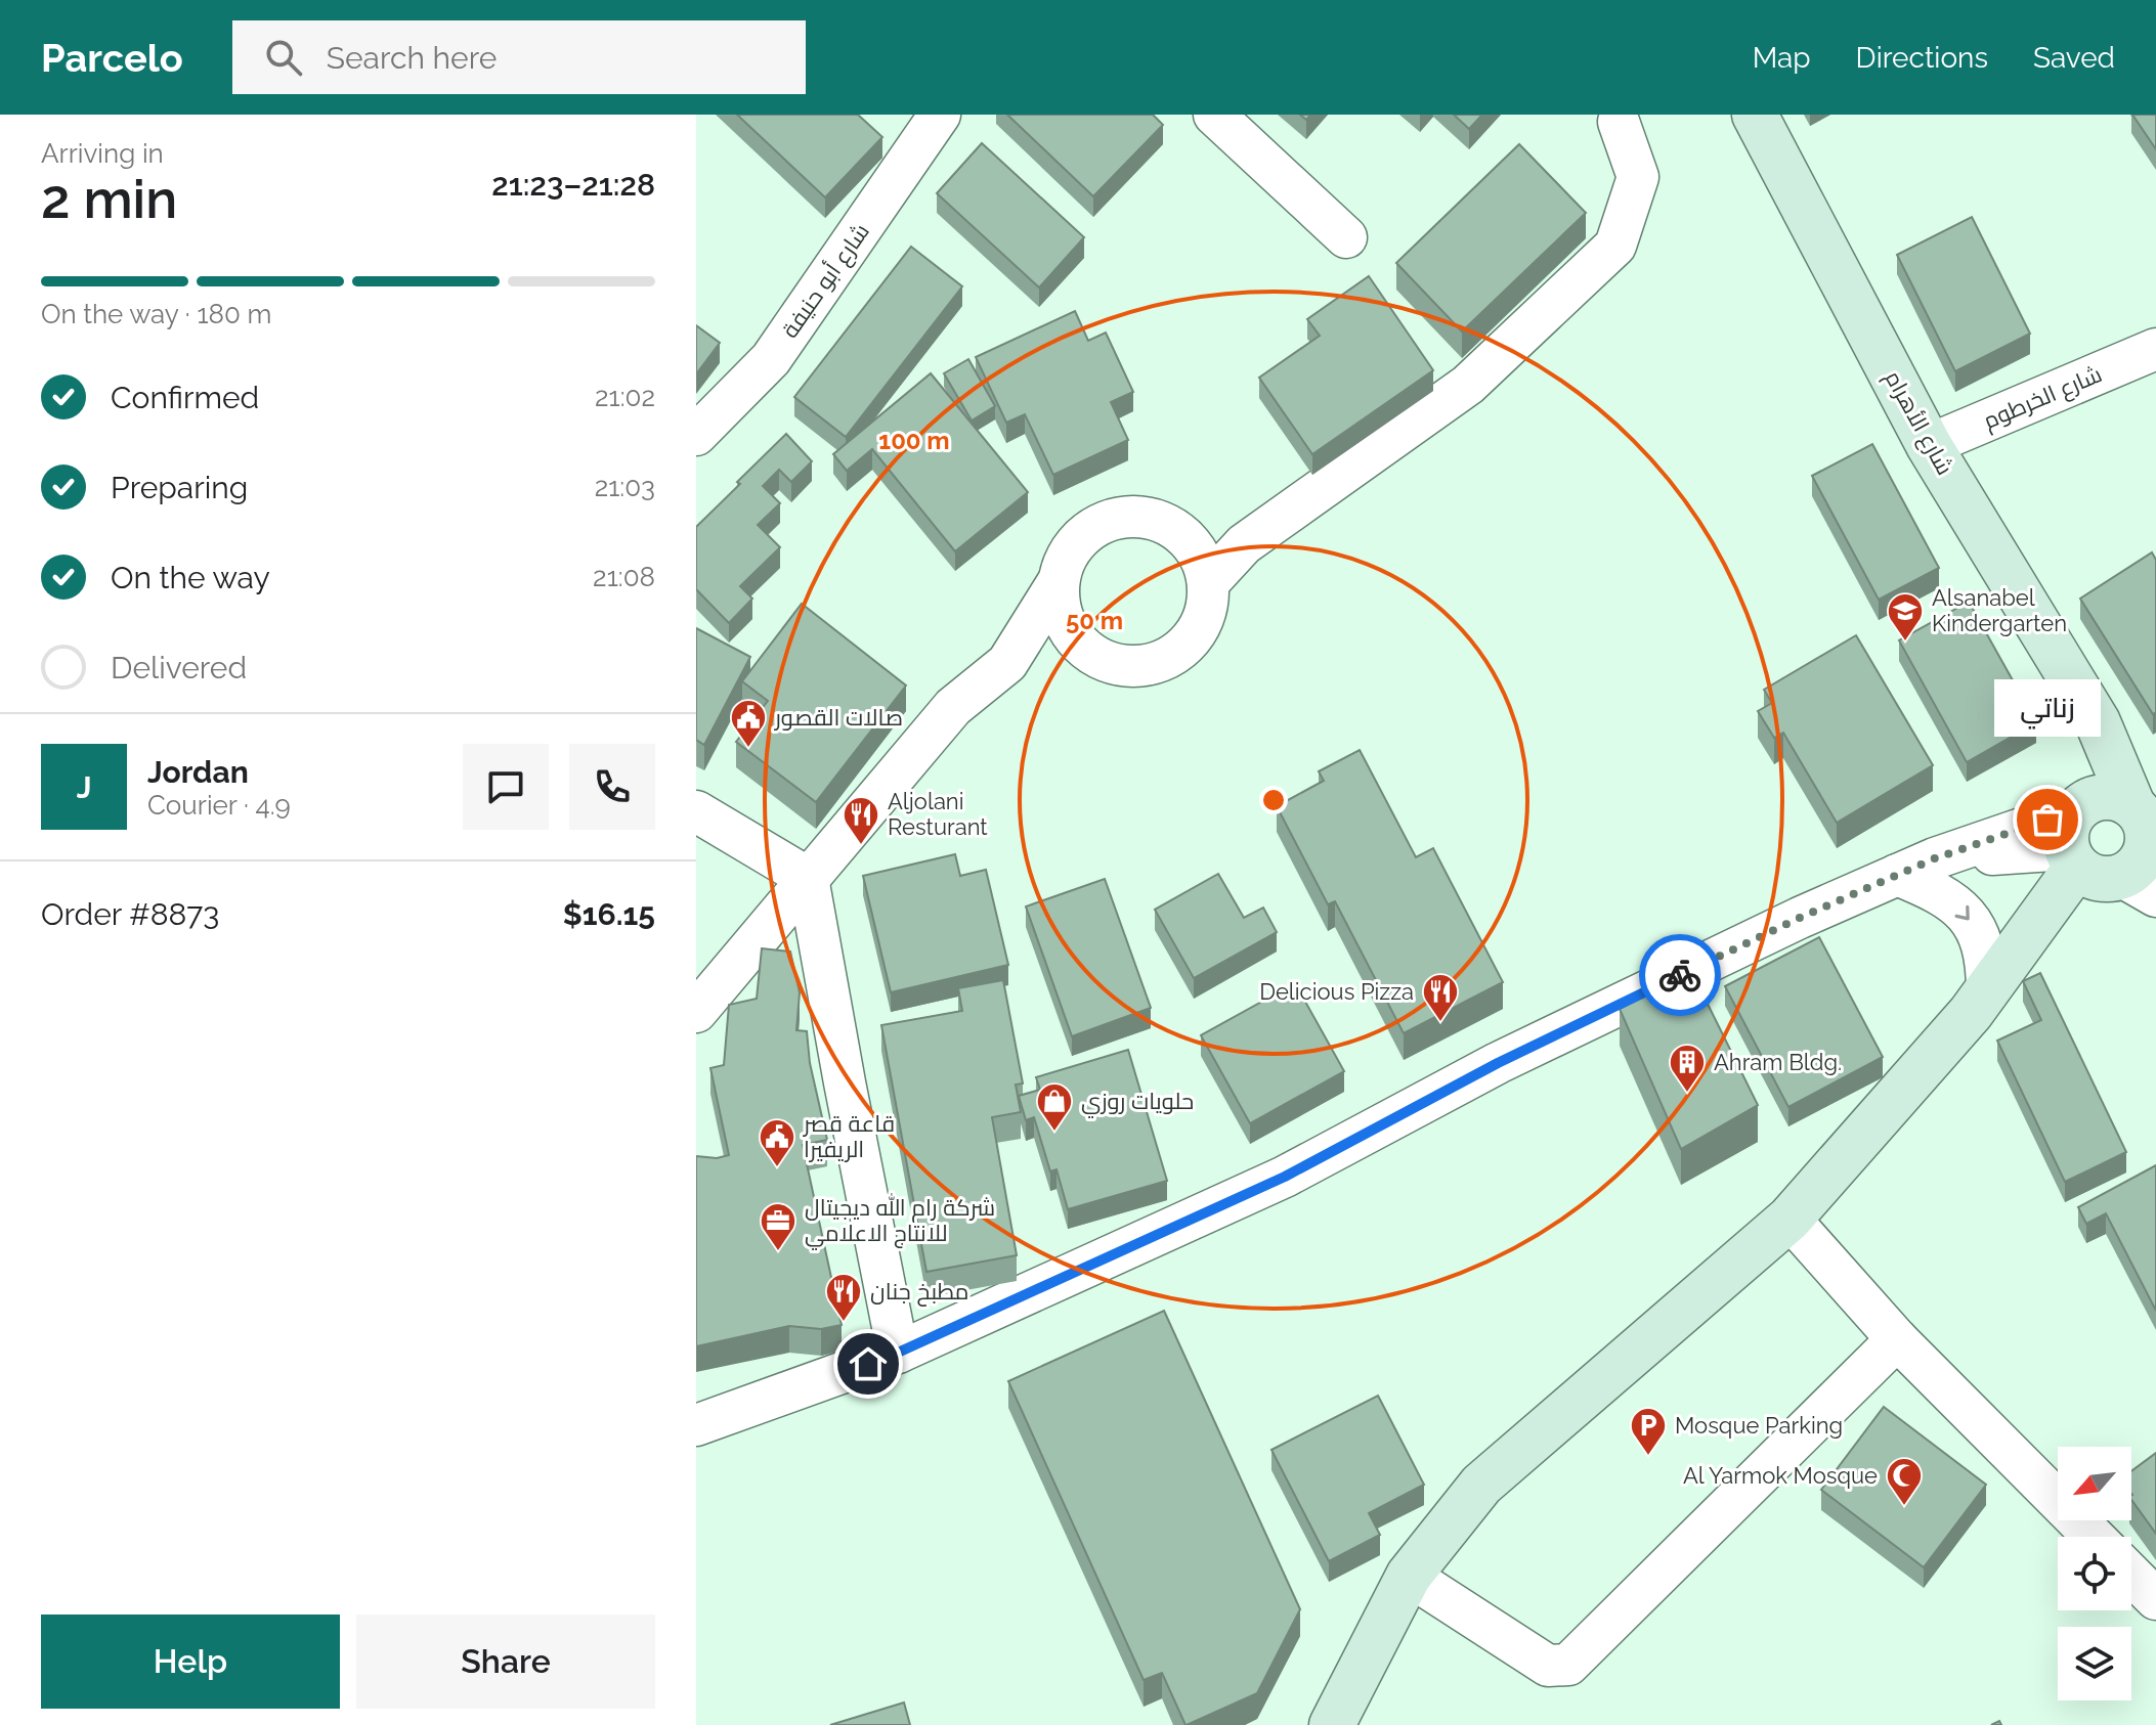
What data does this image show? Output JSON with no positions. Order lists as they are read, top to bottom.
{
  "streets": {
    "street": ["شارع أبو حنيفة", "شارع الخرطوم", "شارع الأهرام"]
  },
  "crossings": [
    ["شارع الخرطوم", "شارع الأهرام"]
  ],
  "places": {
    "school or university": ["Alsanabel Kindergarten"],
    "public building": ["صالات القصور", "قاعة قصر الريفيرا"],
    "other": ["زناتي"],
    "restaurant": ["Aljolani Resturant", "Delicious Pizza", "مطبخ جنان"],
    "building": ["Ahram Bldg."],
    "shop": ["حلويات روزي"],
    "office": ["شركة رام الله ديجيتال للانتاج الاعلامي"],
    "parking": ["Mosque Parking"],
    "mosque": ["Al Yarmok Mosque"]
  },
  "north": "bottom left",
  "page": {
    "header": "Parcelo",
    "search": "Search here",
    "nav": ["Map", "Directions", "Saved"],
    "heading": ["2 min", "Arriving in", "21:23–21:28"],
    "panel": [
      "Jordan",
      "Courier · 4.9",
      "Order #8873",
      "$16.15"
    ],
    "bar": "On the way · 180 m",
    "list": [
      ["Confirmed", "21:02"],
      ["Preparing", "21:03"],
      ["On the way", "21:08"],
      "Delivered"
    ],
    "bubble": "زناتي",
    "round": "J",
    "buttons": ["Help", "Share"]
  },
  "rings": ["100 m", "50 m"]
}
